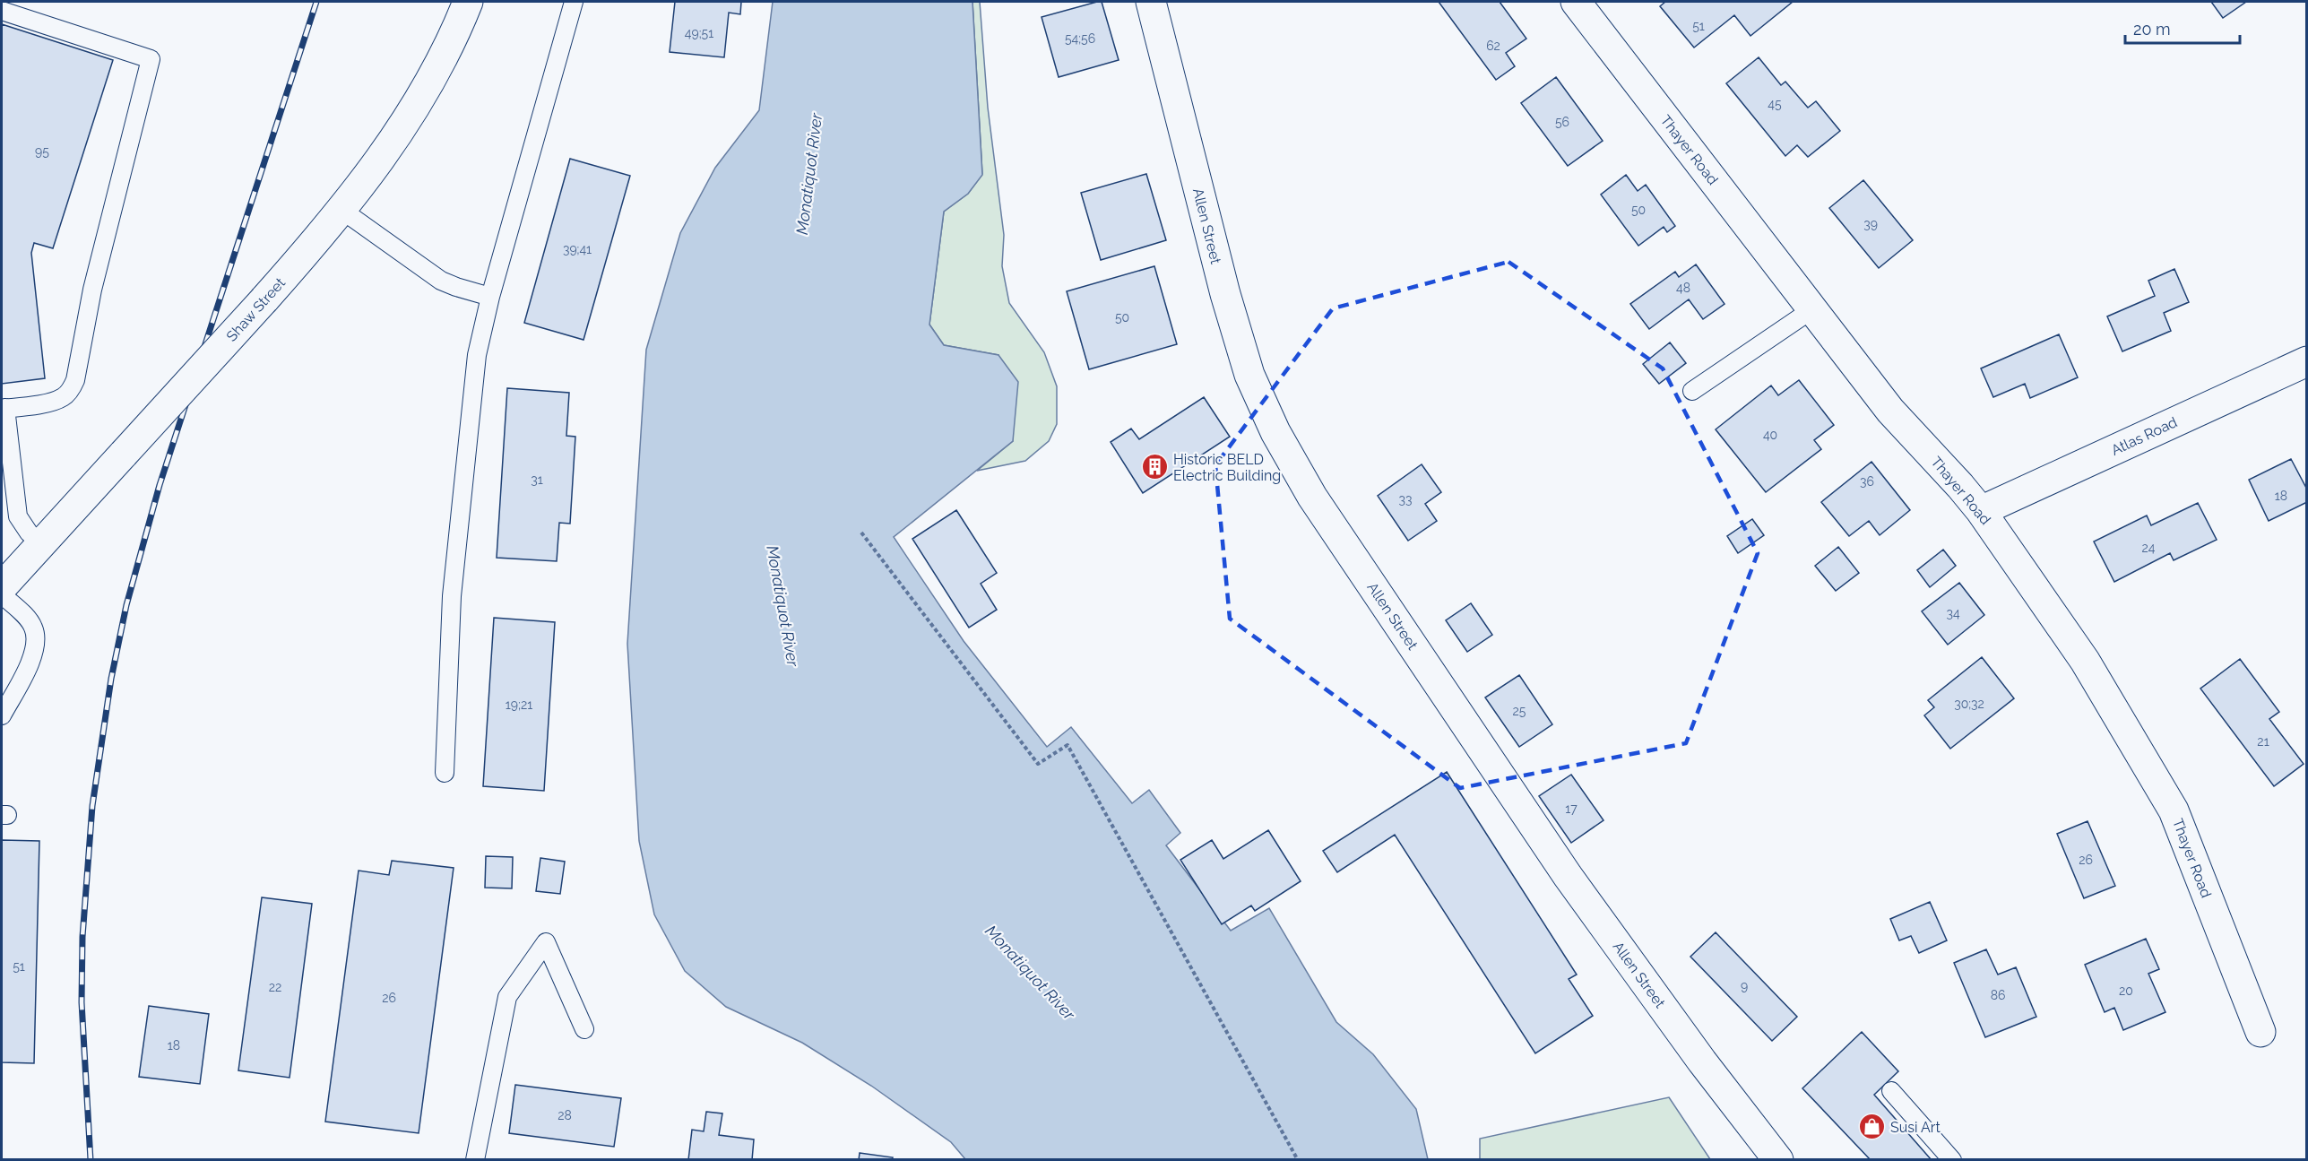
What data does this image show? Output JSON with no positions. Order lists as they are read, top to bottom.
{
  "streets": {
    "street": [
      "Thayer Road",
      "Allen Street",
      "Shaw Street",
      "Atlas Road"
    ]
  },
  "crossings": [
    ["Thayer Road", "Atlas Road"]
  ],
  "water": ["Monatiquot River"],
  "places": {
    "building": ["Historic BELD Electric Building"],
    "shop": ["Susi Art"]
  },
  "house_numbers": [
    "51",
    "49;51",
    "54;56",
    "62",
    "45",
    "56",
    "95",
    "50",
    "39",
    "39;41",
    "48",
    "50",
    "40",
    "31",
    "36",
    "18",
    "33",
    "24",
    "34",
    "30;32",
    "19;21",
    "25",
    "21",
    "17",
    "26",
    "51",
    "9",
    "22",
    "20",
    "86",
    "26",
    "18",
    "28"
  ],
  "scale_bar": "20 m"
}
